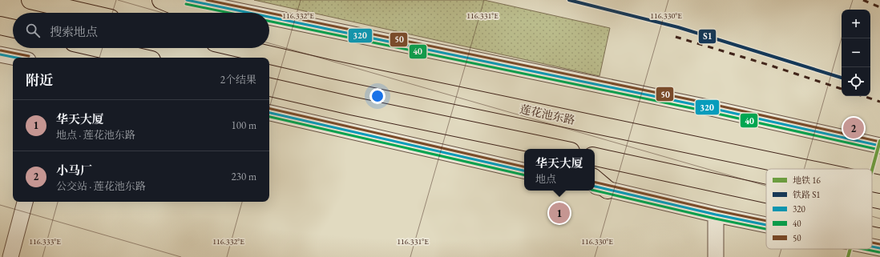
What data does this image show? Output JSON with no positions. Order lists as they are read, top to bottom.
{
  "streets": {
    "highway": ["莲花池东路"]
  },
  "lines": [
    "rail line S1",
    "transit line 320",
    "transit line 50",
    "transit line 40",
    "metro line 16"
  ],
  "legend": [
    "地铁 16",
    "铁路 S1",
    "320",
    "40",
    "50"
  ],
  "page": {
    "map_buttons": ["+", "−"],
    "search": "搜索地点",
    "heading": ["附近", "2个结果"],
    "list": [
      {
        "mark": "1",
        "name": "华天大厦",
        "note": "地点 · 莲花池东路",
        "value": "100 m"
      },
      {
        "mark": "2",
        "name": "小马厂",
        "note": "公交站 · 莲花池东路",
        "value": "230 m"
      }
    ],
    "pins": ["2", "1"],
    "popup": ["华天大厦", "地点"]
  },
  "coordinates": [
    "116.332°E",
    "116.331°E",
    "116.330°E",
    "116.333°E"
  ]
}
